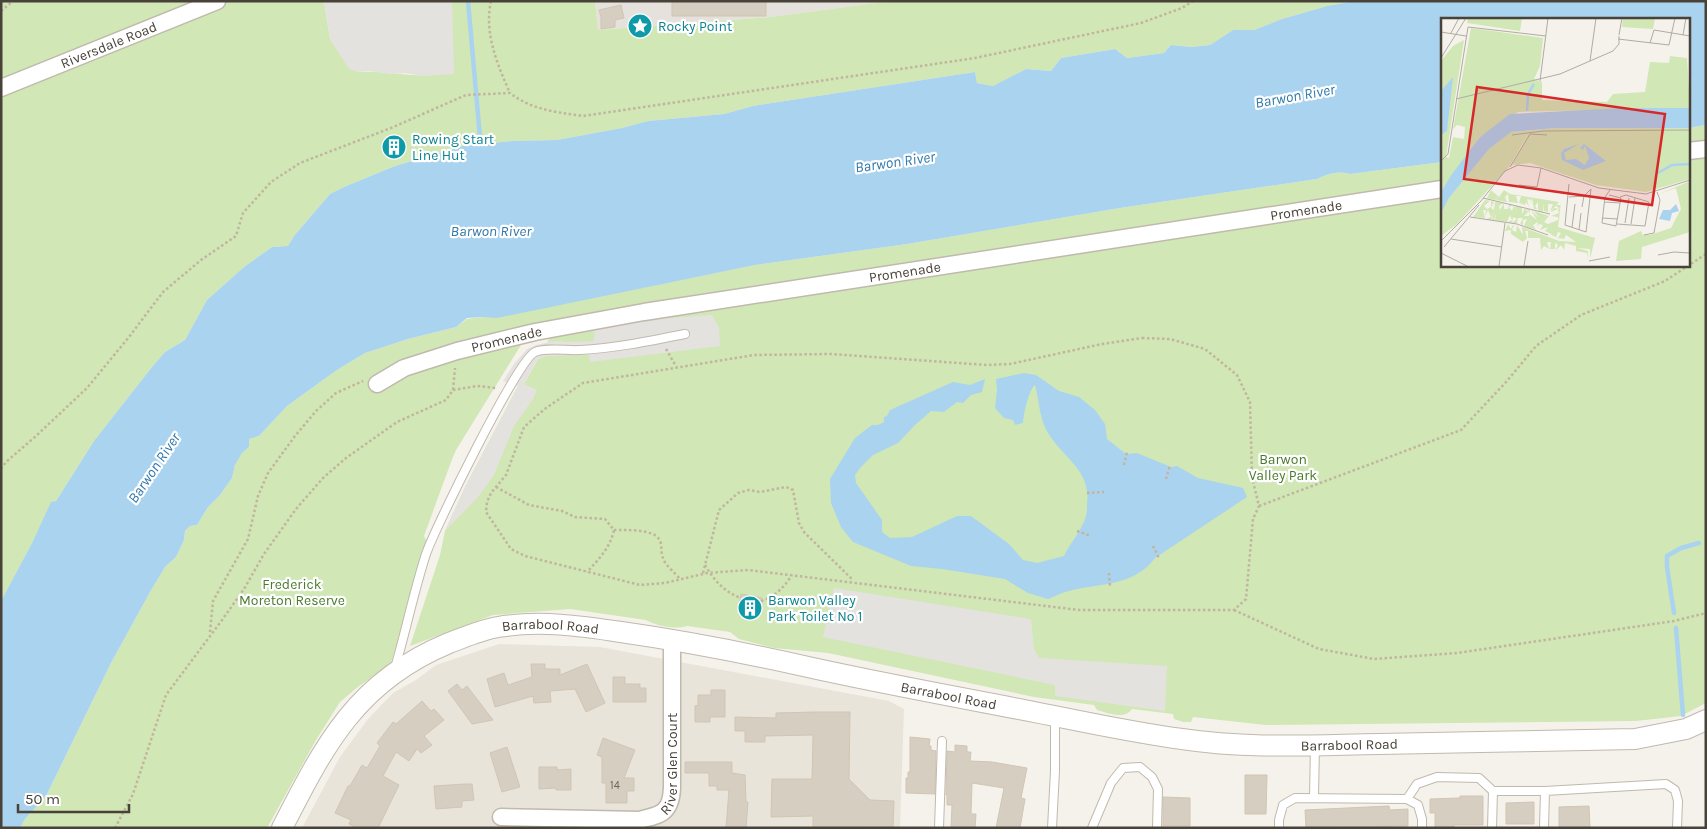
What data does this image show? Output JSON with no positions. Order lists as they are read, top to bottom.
{
  "streets": {
    "street": [
      "Riversdale Road",
      "Promenade",
      "Barrabool Road",
      "River Glen Court"
    ]
  },
  "crossings": [
    ["Promenade", "Barrabool Road"],
    ["Barrabool Road", "River Glen Court"]
  ],
  "water": ["Barwon River"],
  "parks": ["Barwon Valley Park", "Frederick Moreton Reserve"],
  "places": {
    "place": ["Rocky Point"],
    "building": ["Rowing Start Line Hut", "Barwon Valley Park Toilet No 1"]
  },
  "house_numbers": ["14"],
  "scale_bar": "50 m"
}
